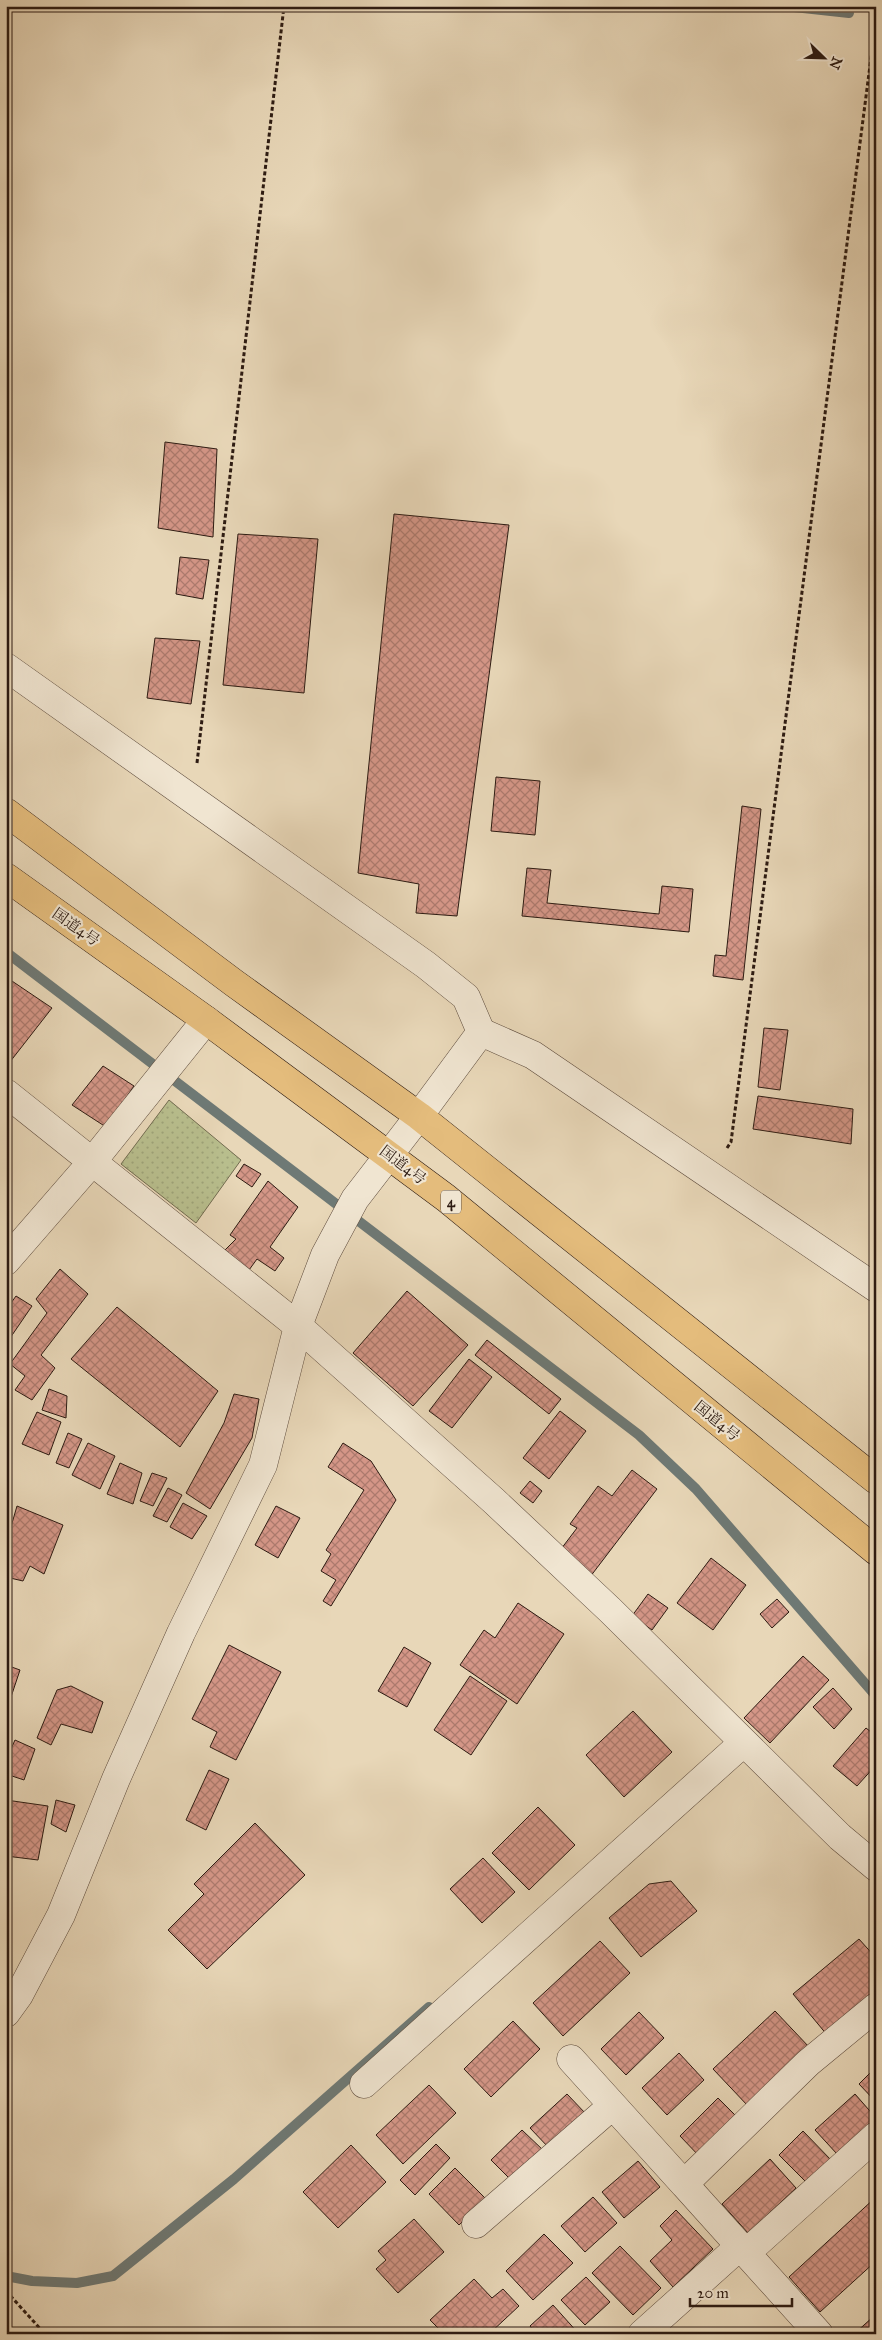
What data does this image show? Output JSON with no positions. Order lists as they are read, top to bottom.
{
  "streets": {
    "highway": ["国道4号", "4"]
  },
  "scale_bar": "20 m",
  "north": "bottom right"
}
